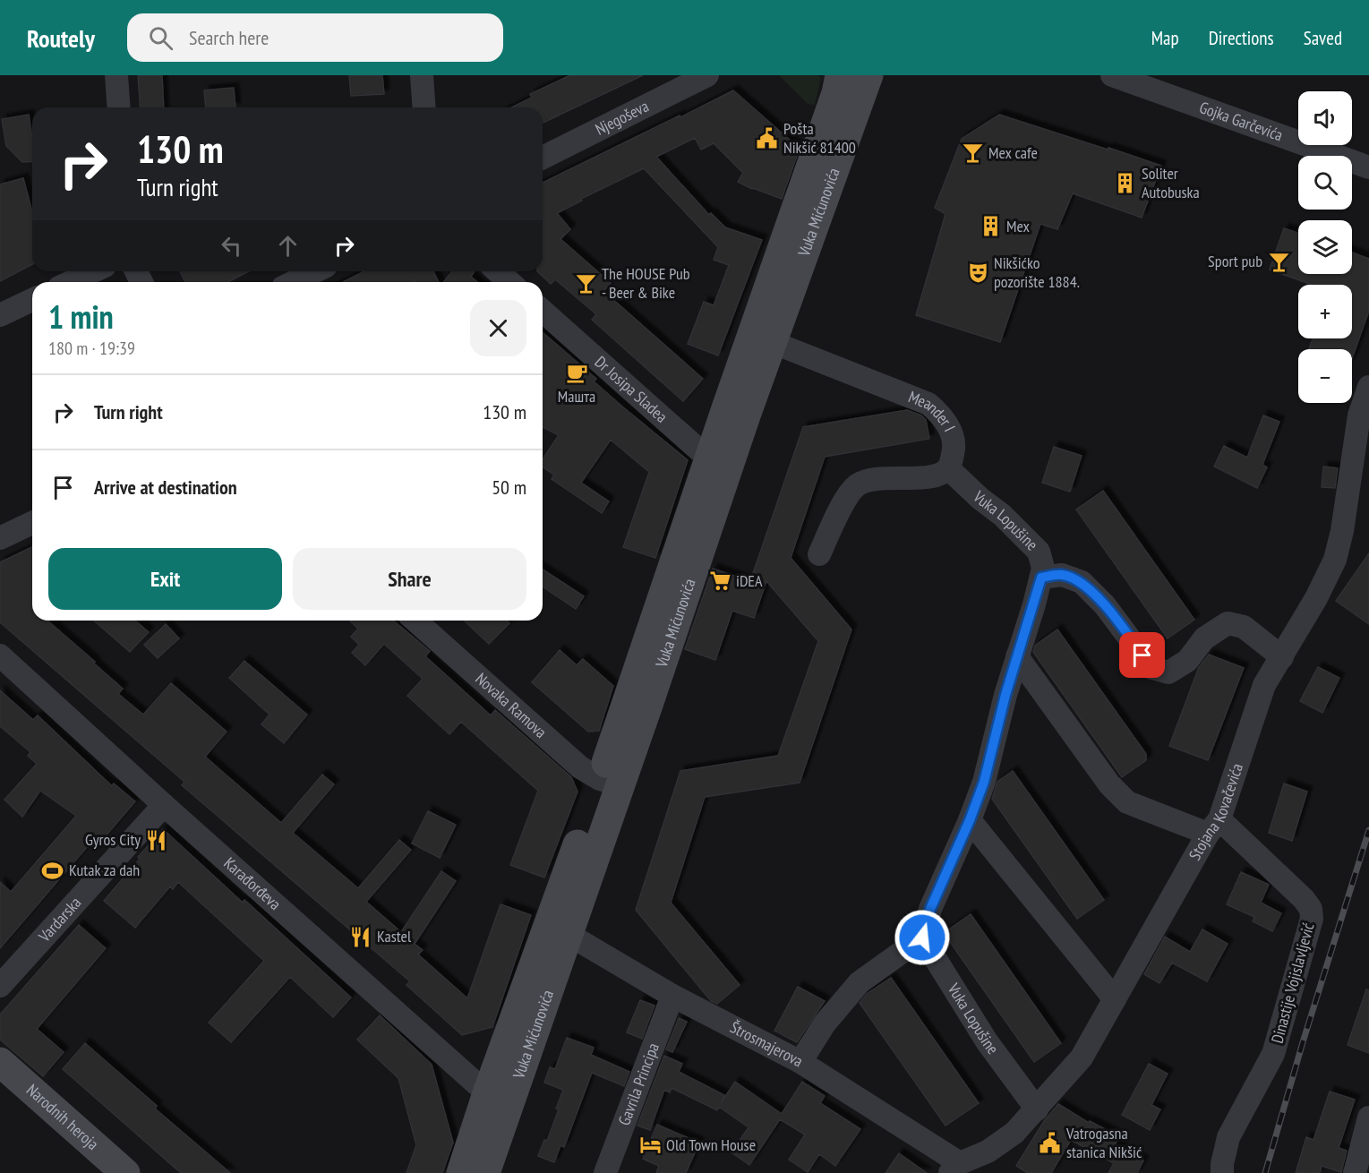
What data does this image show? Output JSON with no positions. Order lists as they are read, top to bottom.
{
  "streets": {
    "main road": ["Vuka Mićunovića", "Narodnih heroja"],
    "street": [
      "Njegoševa",
      "Gojka Garčevića",
      "Dr Josipa Sladea",
      "Meander I",
      "Vuka Lopušine",
      "Novaka Ramova",
      "Stojana Kovačevića",
      "Karađorđeva",
      "Vardarska",
      "Dinastije Vojislavljević",
      "Štrosmajerova",
      "Gavrila Principa"
    ]
  },
  "crossings": [
    ["Vuka Mićunovića", "Dr Josipa Sladea"],
    ["Vuka Mićunovića", "Meander I"],
    ["Vuka Mićunovića", "Novaka Ramova"],
    ["Vuka Mićunovića", "Karađorđeva"],
    ["Vuka Mićunovića", "Štrosmajerova"],
    ["Meander I", "Vuka Lopušine"],
    ["Vuka Lopušine", "Stojana Kovačevića"],
    ["Stojana Kovačevića", "Dinastije Vojislavljević"],
    ["Stojana Kovačevića", "Štrosmajerova"],
    ["Karađorđeva", "Vardarska"],
    ["Štrosmajerova", "Gavrila Principa"]
  ],
  "places": {
    "public building": ["Pošta Nikšić 81400", "Vatrogasna stanica Nikšić"],
    "bar": ["Mex cafe", "Sport pub", "The HOUSE Pub - Beer & Bike"],
    "building": ["Soliter Autobuska", "Mex"],
    "theatre": ["Nikšićko pozorište 1884."],
    "cafe": ["Машта"],
    "supermarket": ["iDEA"],
    "restaurant": ["Gyros City", "Kastel"],
    "sports": ["Kutak za dah"],
    "hotel": ["Old Town House"]
  },
  "page": {
    "header": "Routely",
    "search": "Search here",
    "nav": ["Map", "Directions", "Saved"],
    "map_buttons": ["+", "−"],
    "turn": ["130 m", "Turn right"],
    "heading": ["1 min", "180 m · 19:39"],
    "list": [
      {
        "name": "Turn right",
        "value": "130 m"
      },
      {
        "name": "Arrive at destination",
        "value": "50 m"
      }
    ],
    "buttons": ["Exit", "Share"]
  }
}
